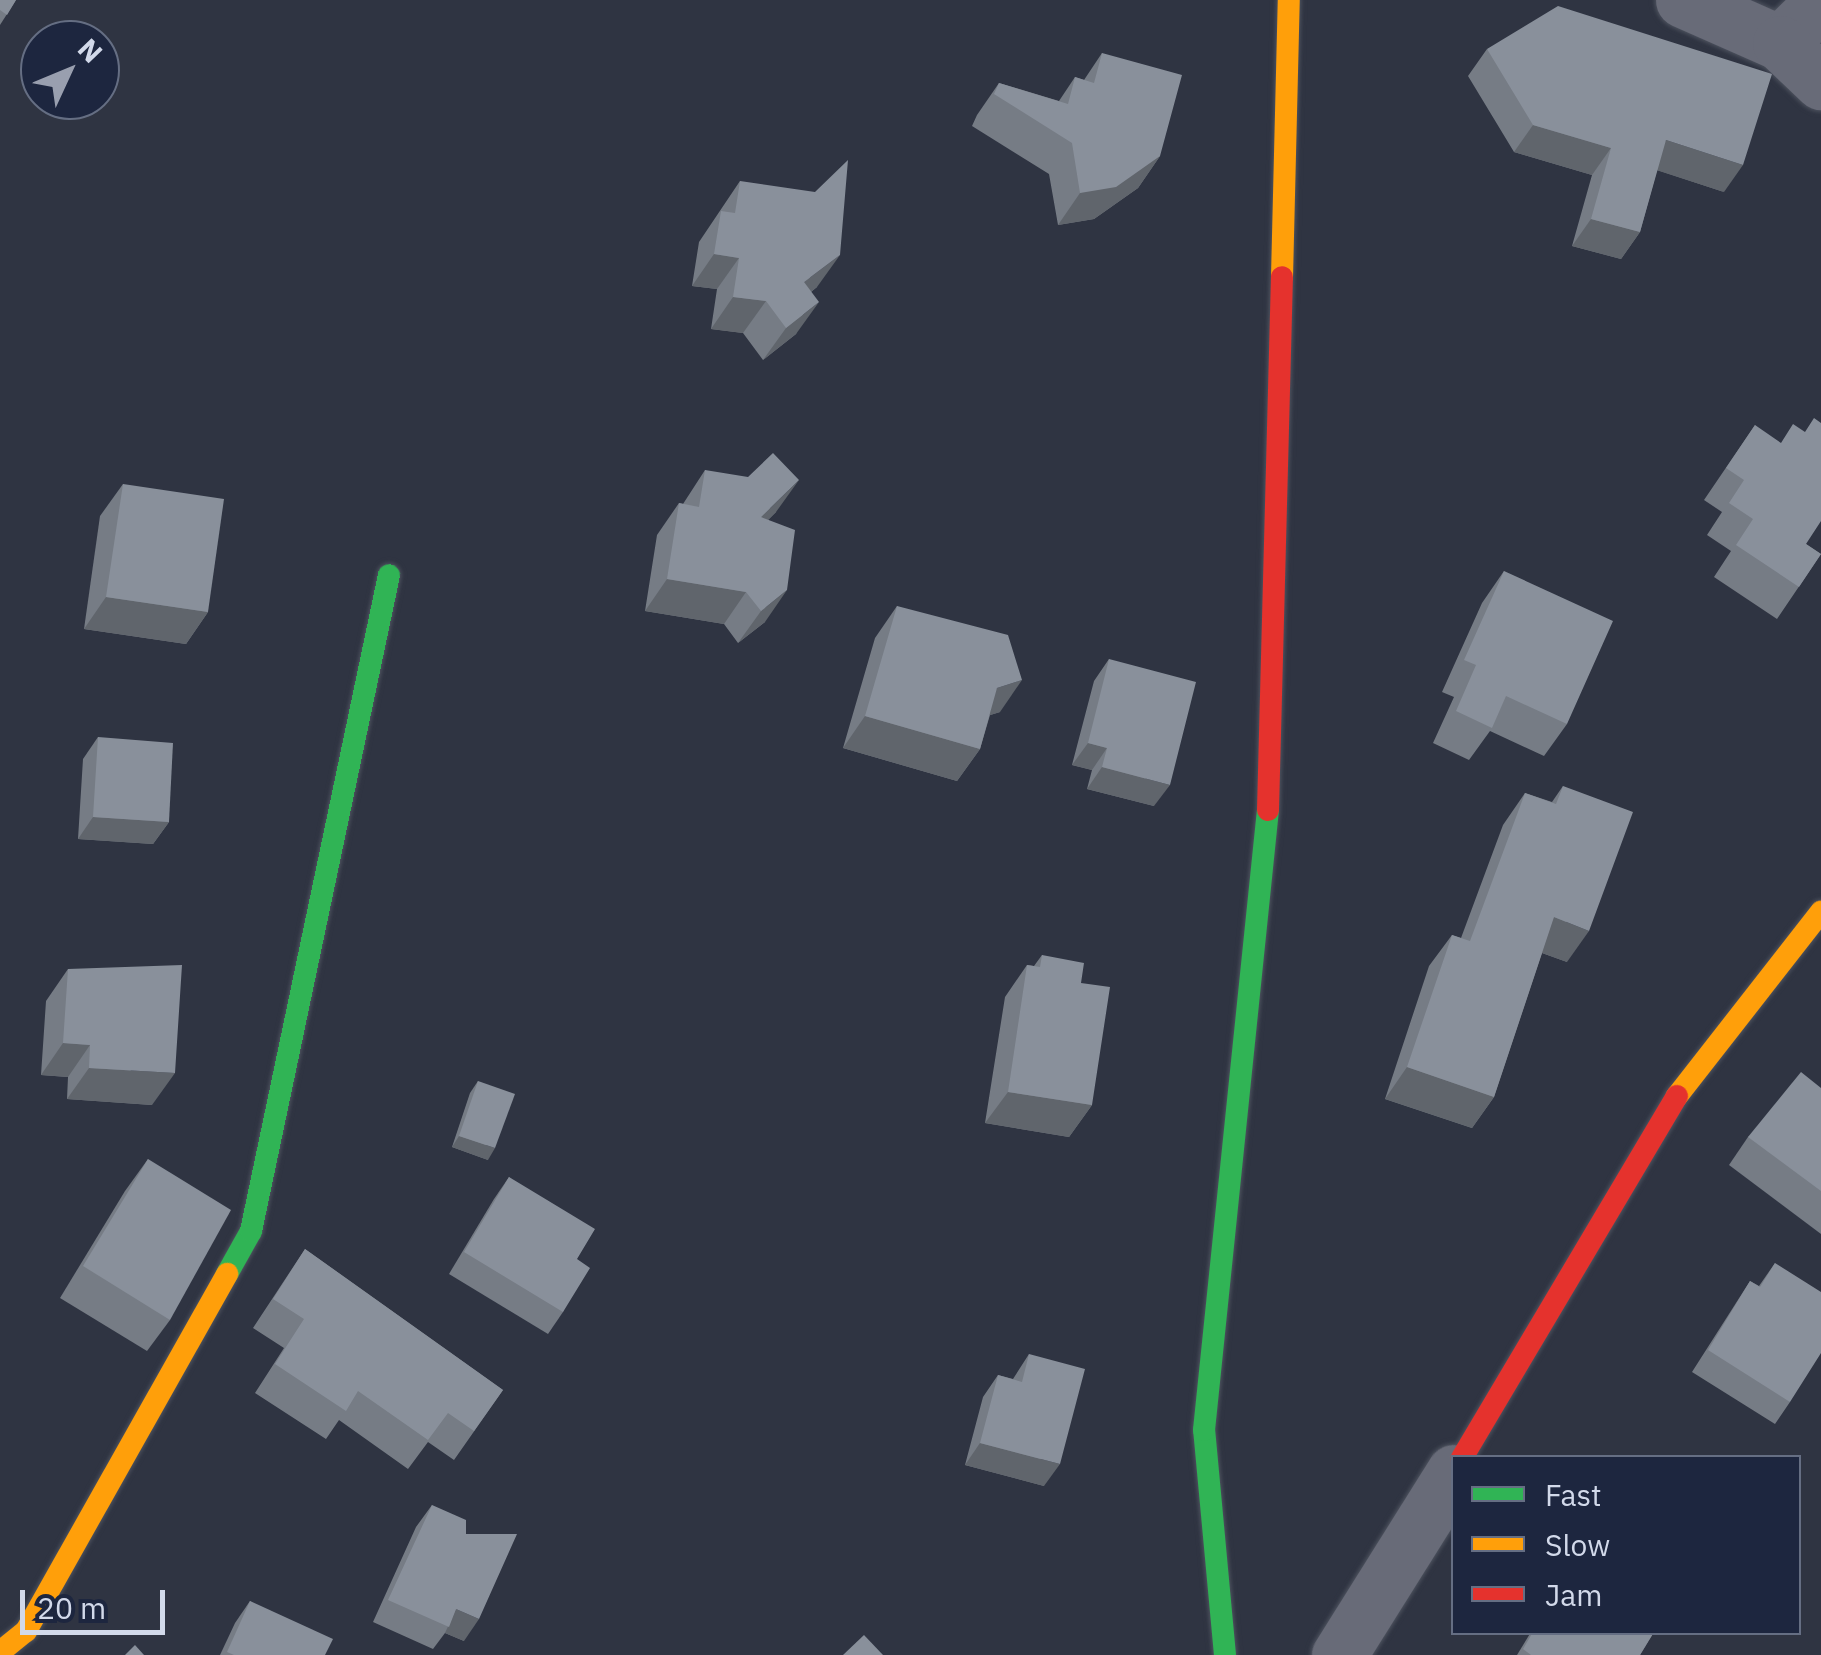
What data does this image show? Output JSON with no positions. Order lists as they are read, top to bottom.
{
  "legend": ["Fast", "Slow", "Jam"],
  "scale_bar": "20 m",
  "north": "top right"
}
